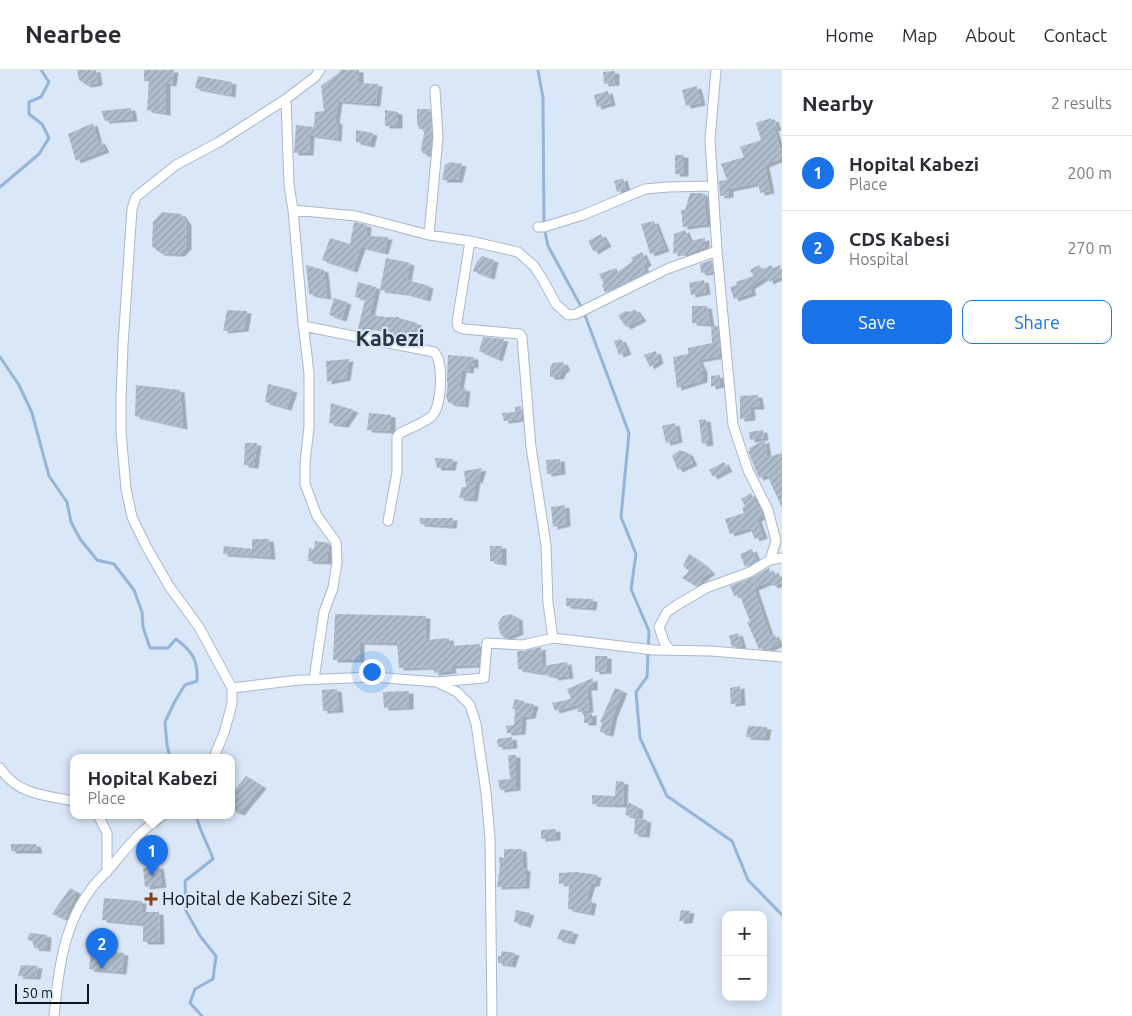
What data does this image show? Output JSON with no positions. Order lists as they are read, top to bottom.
{
  "districts": ["Kabezi"],
  "places": {
    "health": ["Hopital de Kabezi Site 2"]
  },
  "scale_bar": "50 m",
  "page": {
    "header": "Nearbee",
    "nav": [
      "Home",
      "Map",
      "About",
      "Contact"
    ],
    "heading": ["Nearby", "2 results"],
    "list": [
      {
        "mark": "1",
        "name": "Hopital Kabezi",
        "note": "Place",
        "value": "200 m"
      },
      {
        "mark": "2",
        "name": "CDS Kabesi",
        "note": "Hospital",
        "value": "270 m"
      }
    ],
    "buttons": ["Save", "Share"],
    "popup": ["Hopital Kabezi", "Place"],
    "pins": ["1", "2"],
    "map_buttons": ["+", "−"],
    "scale": "50 m"
  }
}
